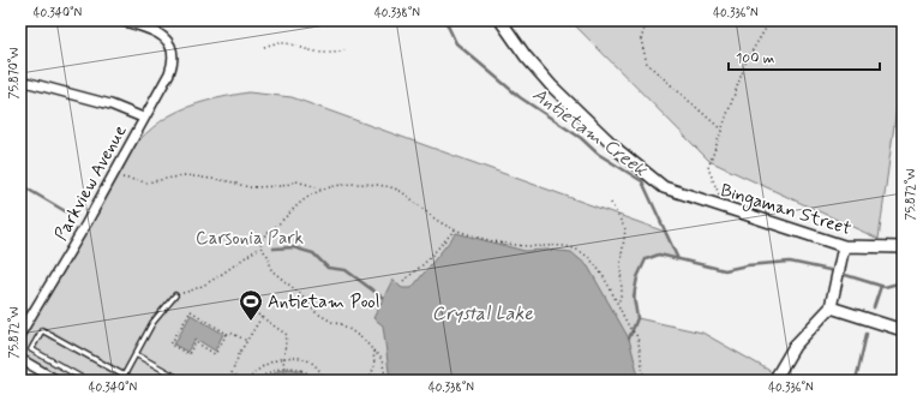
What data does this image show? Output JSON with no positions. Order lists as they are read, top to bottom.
{
  "streets": {
    "street": ["Parkview Avenue", "Bingaman Street"]
  },
  "water": ["Antietam Creek", "Crystal Lake"],
  "parks": ["Carsonia Park"],
  "places": {
    "sports": ["Antietam Pool"]
  },
  "scale_bar": "100 m",
  "coordinates": [
    "40.340°N",
    "40.338°N",
    "40.336°N",
    "75.870°W",
    "75.872°W"
  ]
}
